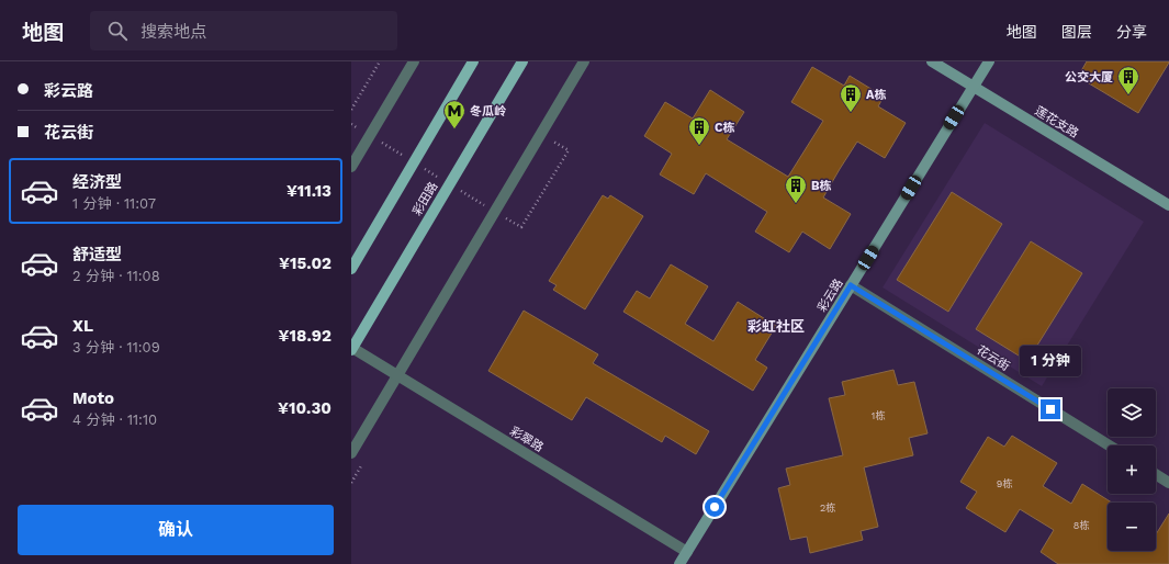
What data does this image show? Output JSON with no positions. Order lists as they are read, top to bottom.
{
  "streets": {
    "main road": ["彩田路"],
    "street": [
      "莲花支路",
      "彩云路",
      "花云街",
      "彩翠路"
    ]
  },
  "crossings": [
    ["莲花支路", "彩云路"],
    ["彩田路", "彩翠路"],
    ["彩云路", "花云街"],
    ["彩云路", "彩翠路"]
  ],
  "districts": ["彩虹社区"],
  "places": {
    "building": [
      "公交大厦",
      "A栋",
      "C栋",
      "B栋"
    ],
    "metro station": ["冬瓜岭"]
  },
  "house_numbers": [
    "1栋",
    "9栋",
    "2栋",
    "8栋"
  ],
  "page": {
    "header": "地图",
    "search": "搜索地点",
    "nav": ["地图", "图层", "分享"],
    "banner": ["彩云路", "花云街"],
    "list": [
      {
        "name": "经济型",
        "note": "1 分钟 · 11:07",
        "value": "¥11.13"
      },
      {
        "name": "舒适型",
        "note": "2 分钟 · 11:08",
        "value": "¥15.02"
      },
      {
        "name": "XL",
        "note": "3 分钟 · 11:09",
        "value": "¥18.92"
      },
      {
        "name": "Moto",
        "note": "4 分钟 · 11:10",
        "value": "¥10.30"
      }
    ],
    "bubble": "1 分钟",
    "map_buttons": ["+", "−"],
    "buttons": "确认"
  }
}
